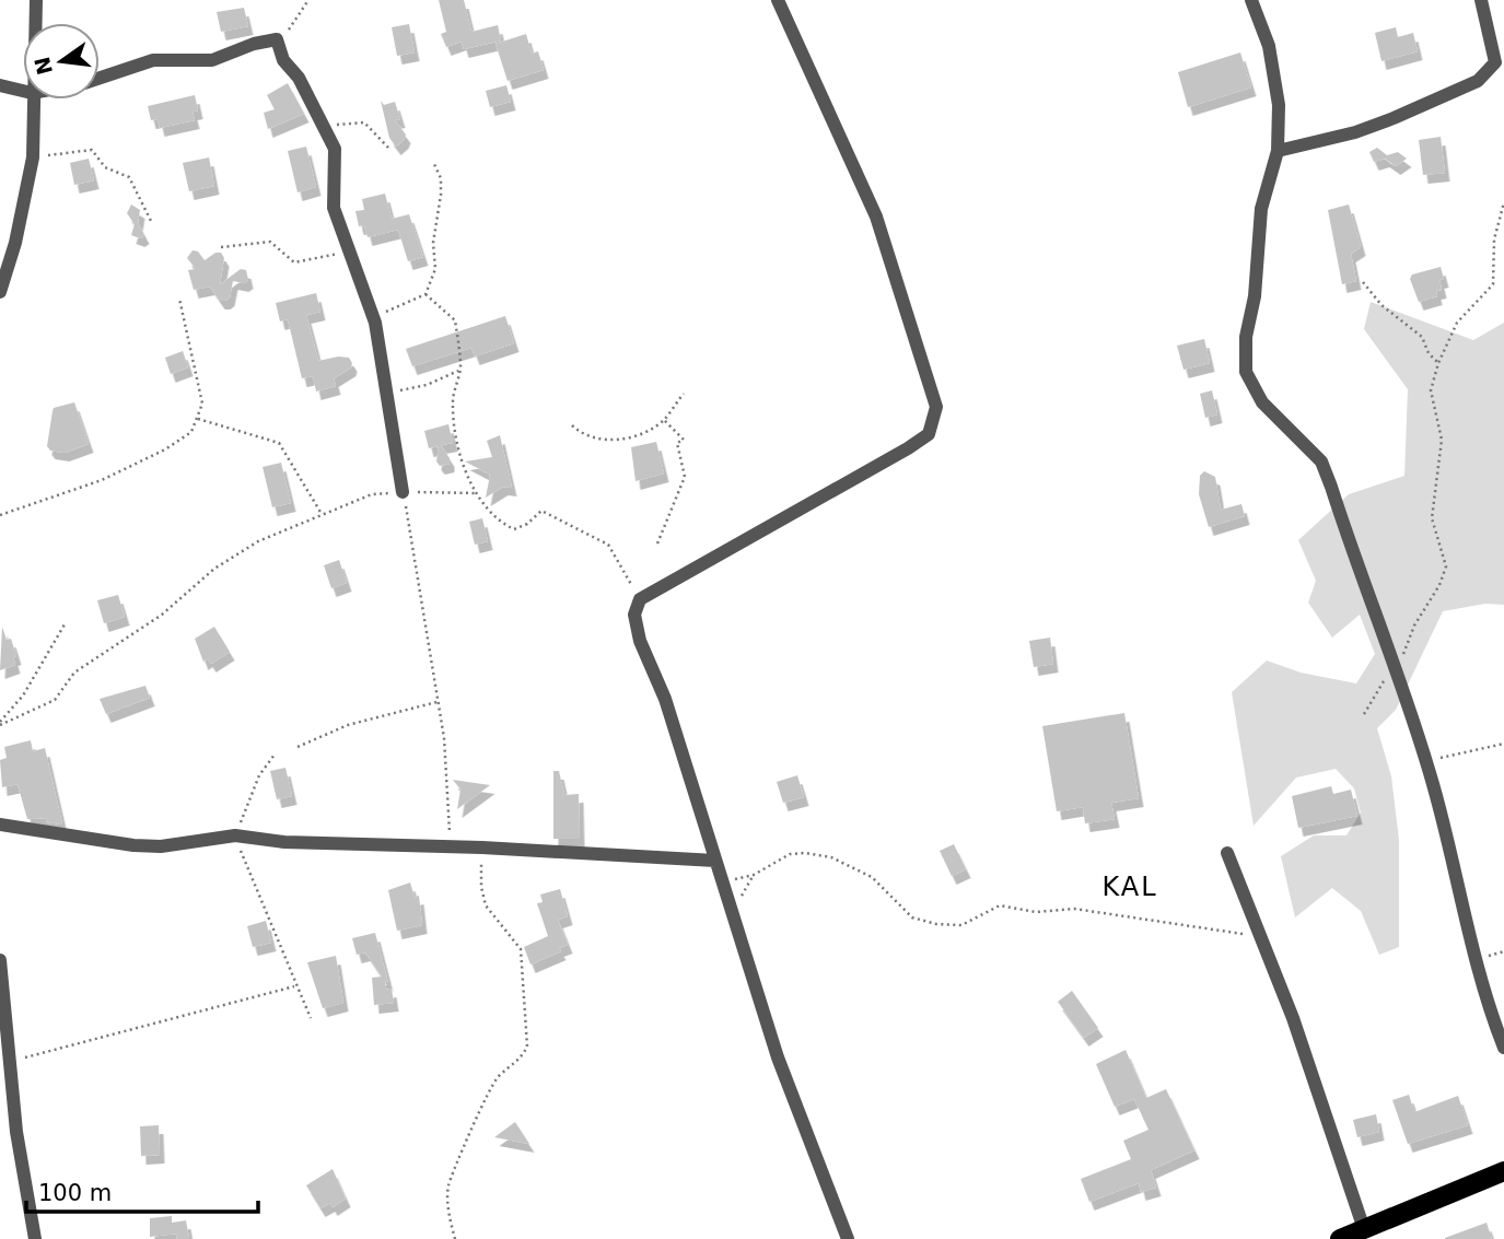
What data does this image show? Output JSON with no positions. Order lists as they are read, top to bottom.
{
  "districts": ["KAL"],
  "scale_bar": "100 m",
  "north": "left"
}
